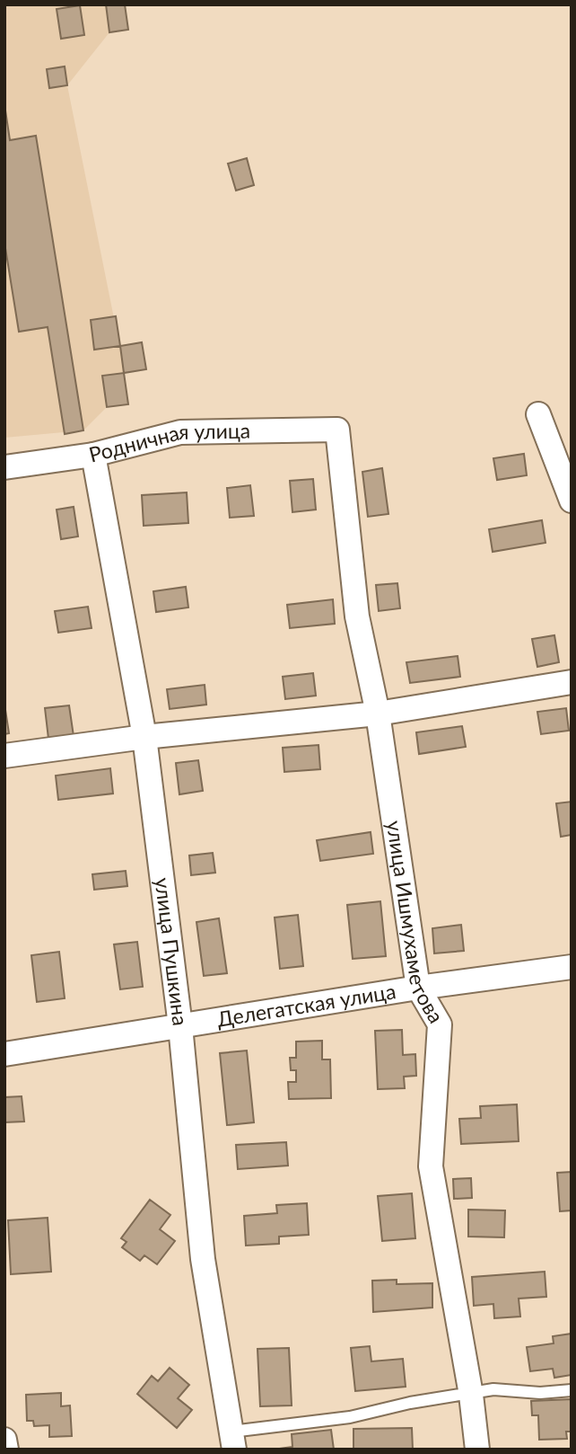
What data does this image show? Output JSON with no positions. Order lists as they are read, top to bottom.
{
  "streets": {
    "street": [
      "Родничная улица",
      "улица Ишмухаметова",
      "улица Пушкина",
      "Делегатская улица"
    ]
  },
  "crossings": [
    ["Родничная улица", "улица Ишмухаметова"],
    ["Родничная улица", "улица Пушкина"],
    ["улица Ишмухаметова", "Делегатская улица"],
    ["улица Пушкина", "Делегатская улица"]
  ]
}
